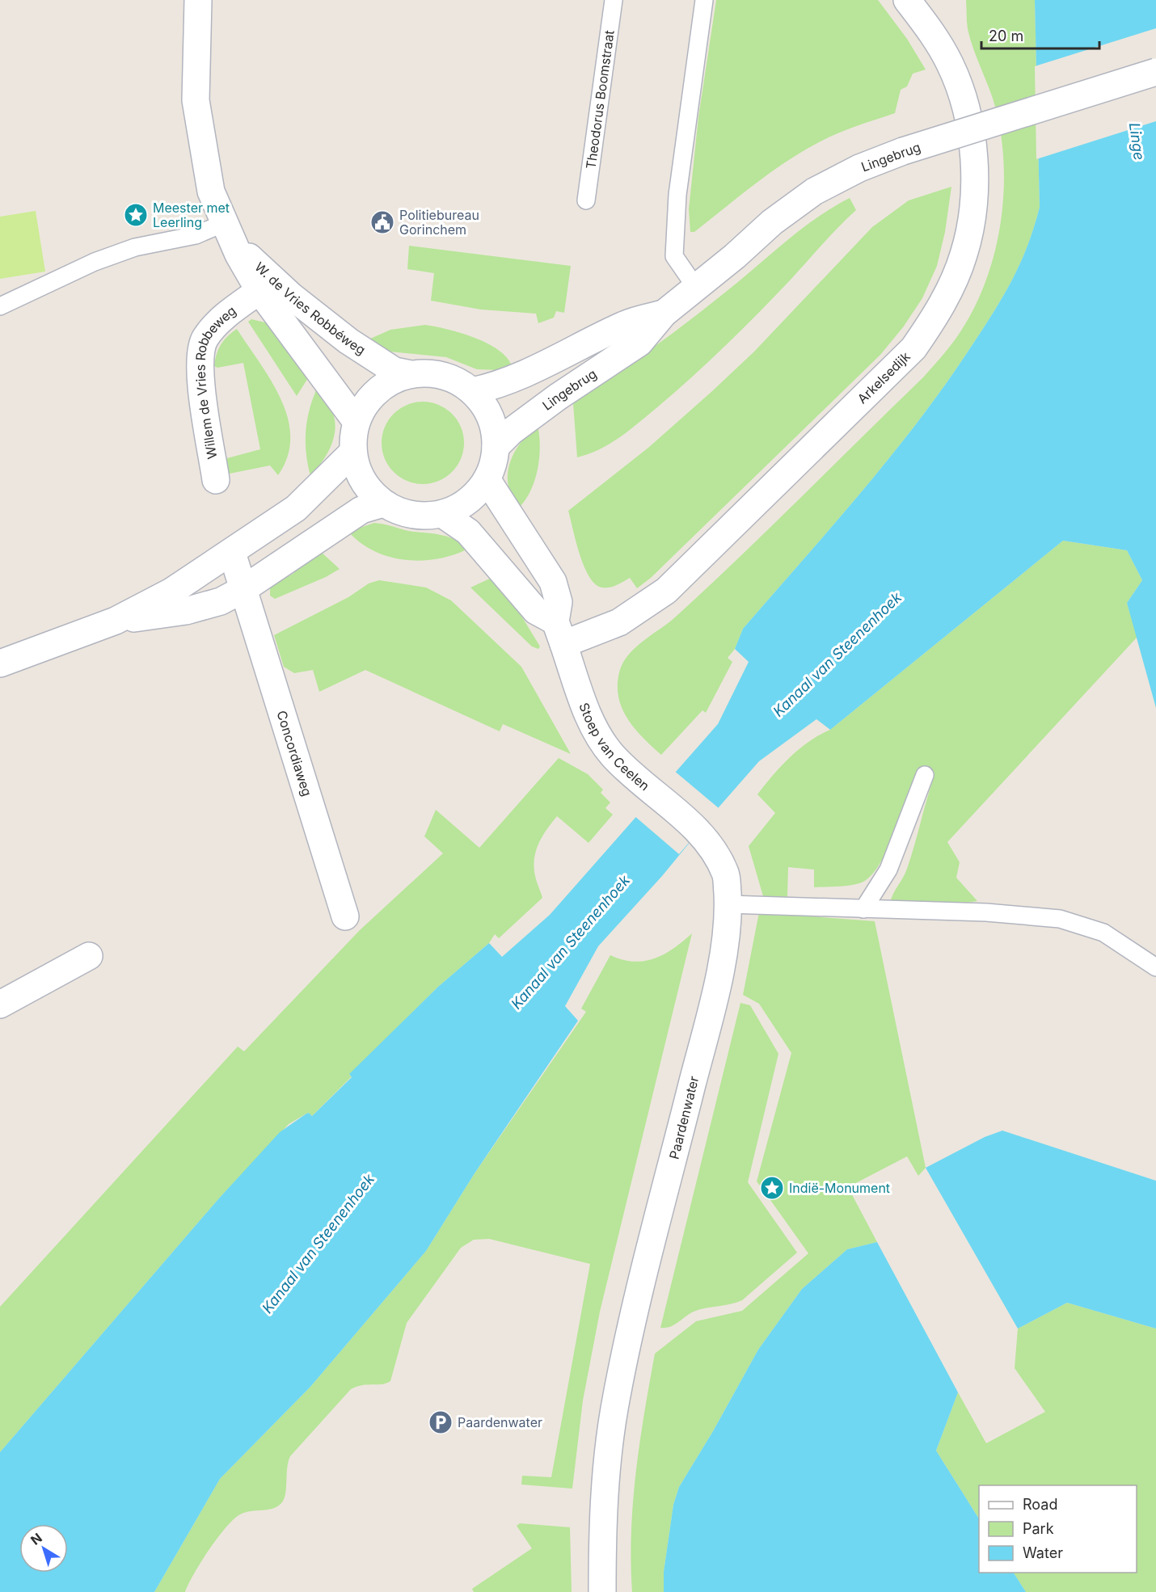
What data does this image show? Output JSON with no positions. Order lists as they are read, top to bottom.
{
  "streets": {
    "main road": [
      "Lingebrug",
      "W. de Vries Robbéweg",
      "Arkelsedijk",
      "Willem de Vries Robbeweg",
      "Stoep van Ceelen",
      "Concordiaweg",
      "Paardenwater"
    ],
    "lane": ["Theodorus Boomstraat"]
  },
  "crossings": [
    ["Lingebrug", "W. de Vries Robbéweg"],
    ["Lingebrug", "Stoep van Ceelen"],
    ["W. de Vries Robbéweg", "Willem de Vries Robbeweg"],
    ["W. de Vries Robbéweg", "Stoep van Ceelen"],
    ["Arkelsedijk", "Stoep van Ceelen"],
    ["Stoep van Ceelen", "Paardenwater"]
  ],
  "water": ["Linge", "Kanaal van Steenenhoek"],
  "places": {
    "place": ["Meester met Leerling", "Indië-Monument"],
    "public building": ["Politiebureau Gorinchem"],
    "parking": ["Paardenwater"]
  },
  "legend": ["Road", "Park", "Water"],
  "scale_bar": "20 m",
  "north": "top left"
}
